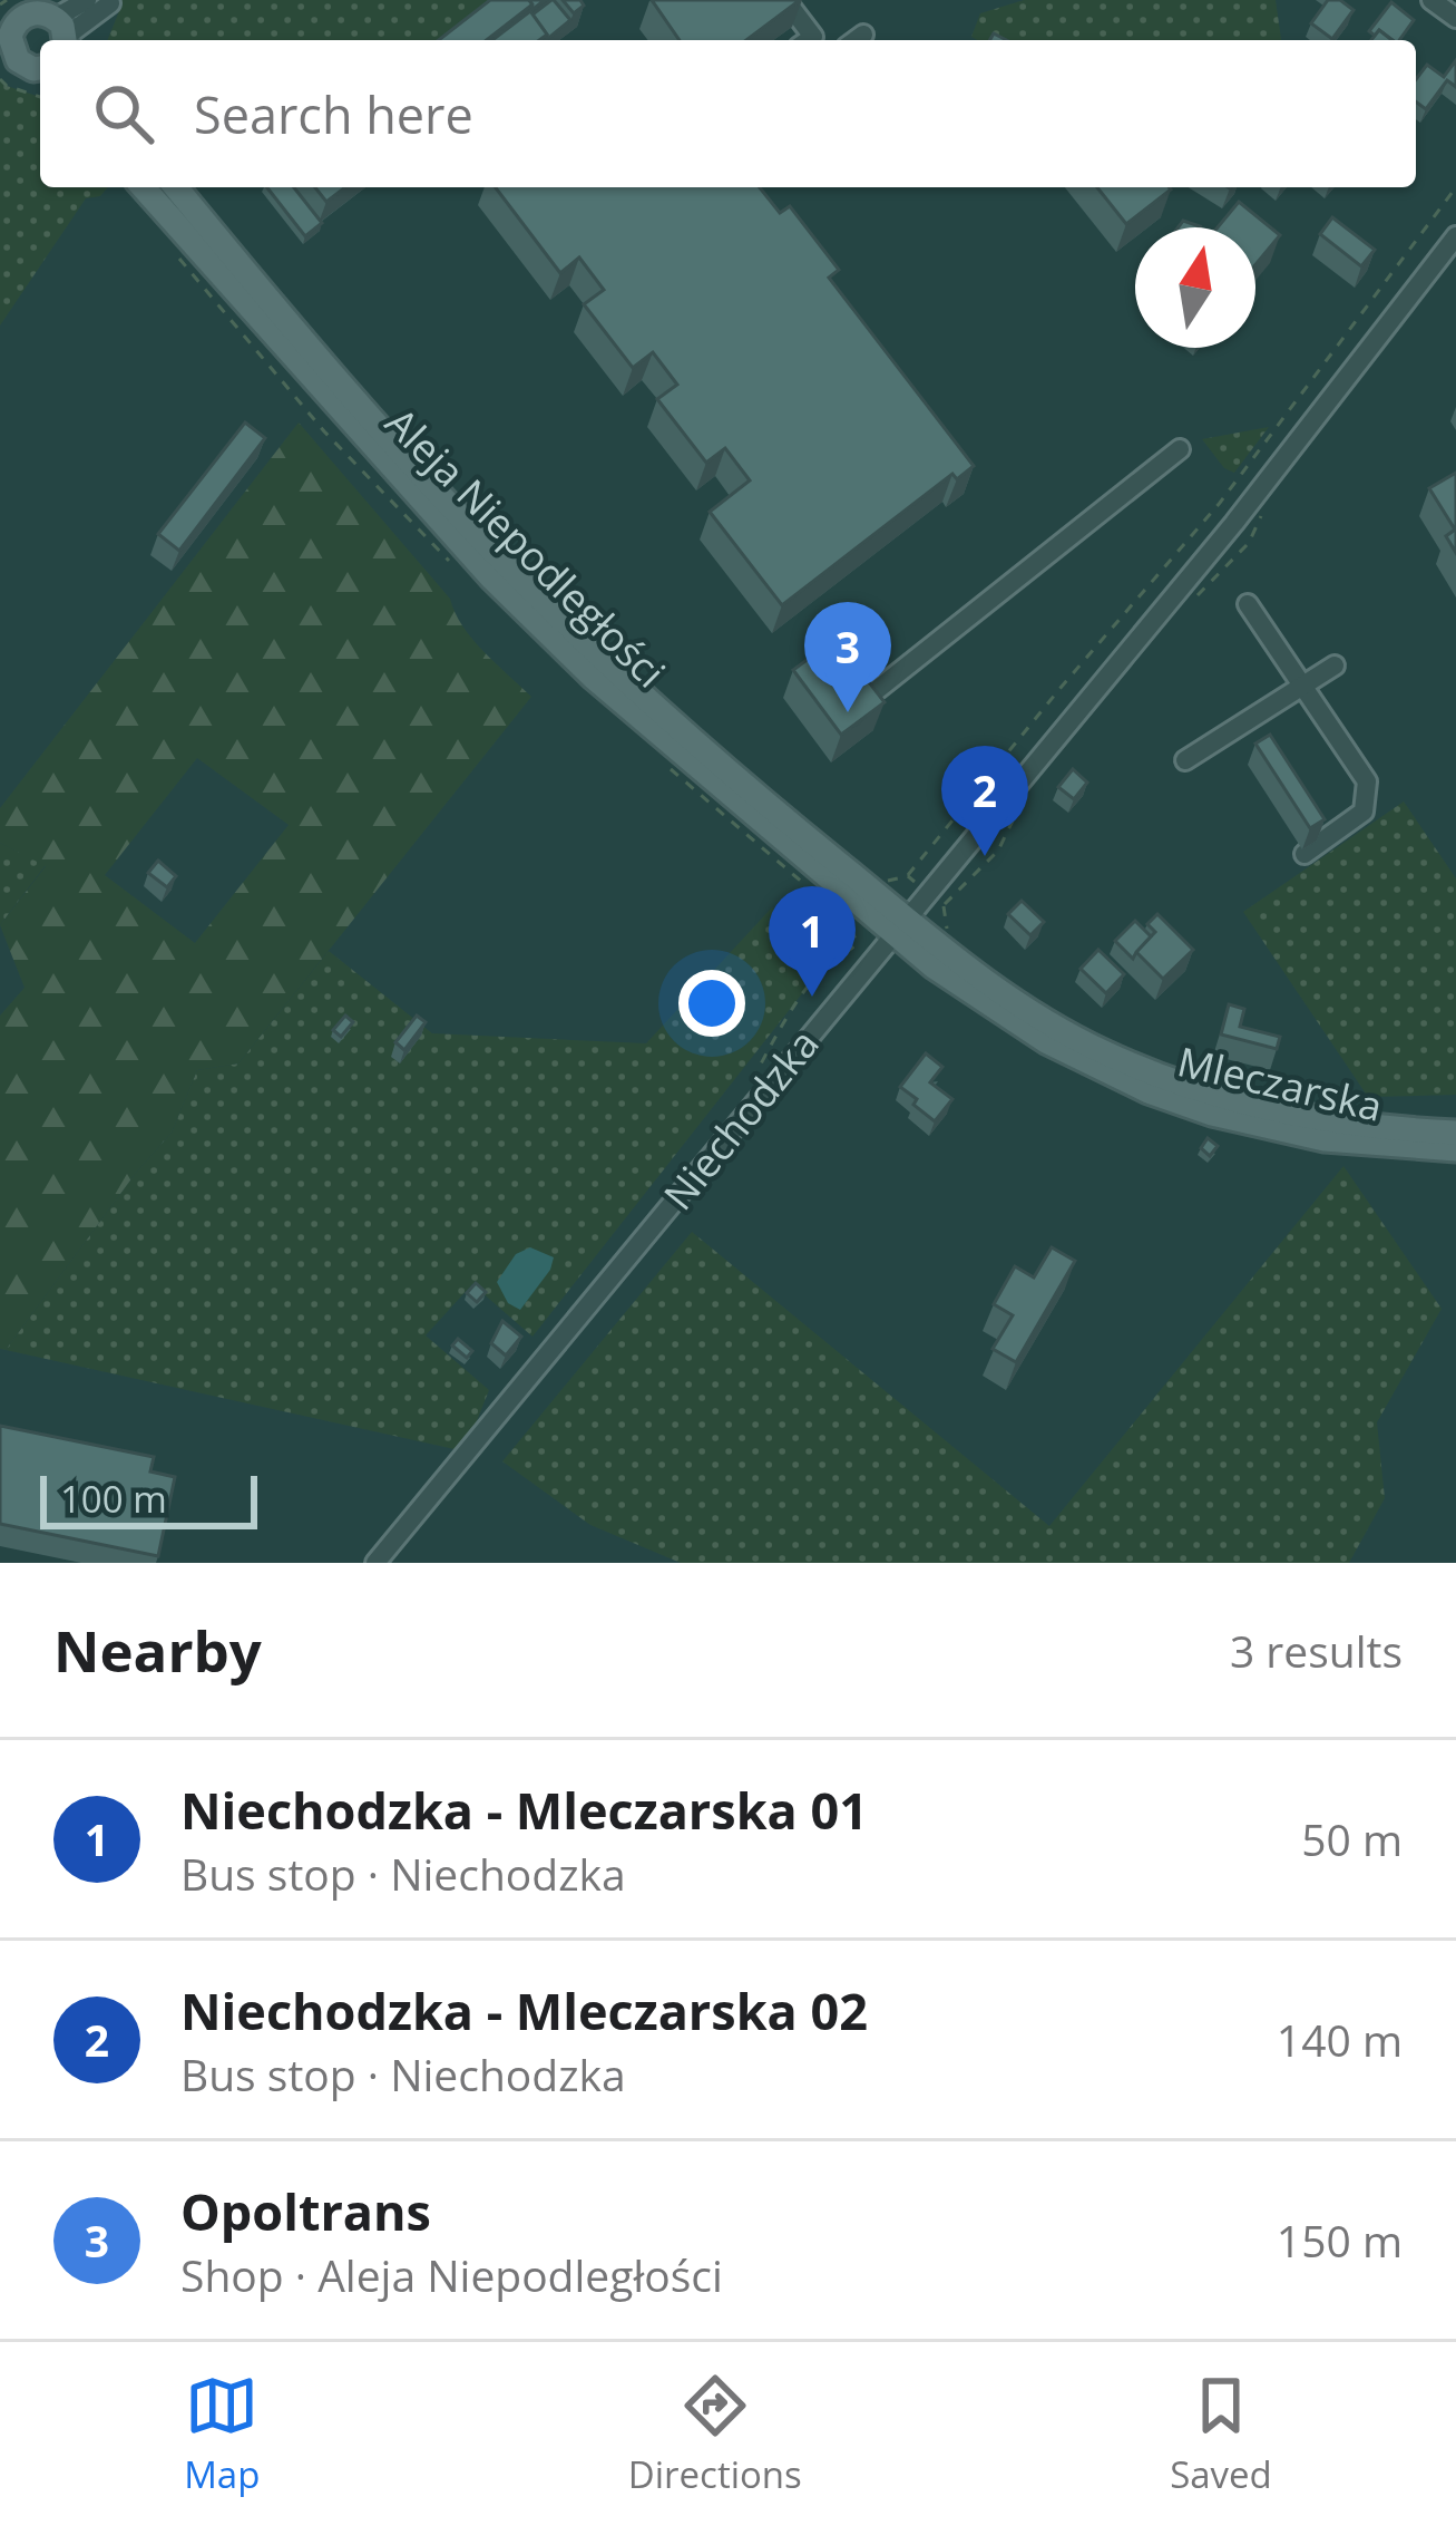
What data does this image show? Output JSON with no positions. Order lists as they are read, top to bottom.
{
  "streets": {
    "main road": ["Aleja Niepodległości", "Mleczarska"],
    "street": ["Niechodzka"]
  },
  "crossings": [
    ["Aleja Niepodległości", "Mleczarska"],
    ["Aleja Niepodległości", "Niechodzka"],
    ["Mleczarska", "Niechodzka"]
  ],
  "scale_bar": "100 m",
  "north": "top",
  "page": {
    "search": "Search here",
    "pins": ["3", "2", "1"],
    "scale": "100 m",
    "heading": ["Nearby", "3 results"],
    "list": [
      {
        "mark": "1",
        "name": "Niechodzka - Mleczarska 01",
        "note": "Bus stop · Niechodzka",
        "value": "50 m"
      },
      {
        "mark": "2",
        "name": "Niechodzka - Mleczarska 02",
        "note": "Bus stop · Niechodzka",
        "value": "140 m"
      },
      {
        "mark": "3",
        "name": "Opoltrans",
        "note": "Shop · Aleja Niepodległości",
        "value": "150 m"
      }
    ],
    "nav": ["Map", "Directions", "Saved"]
  }
}
